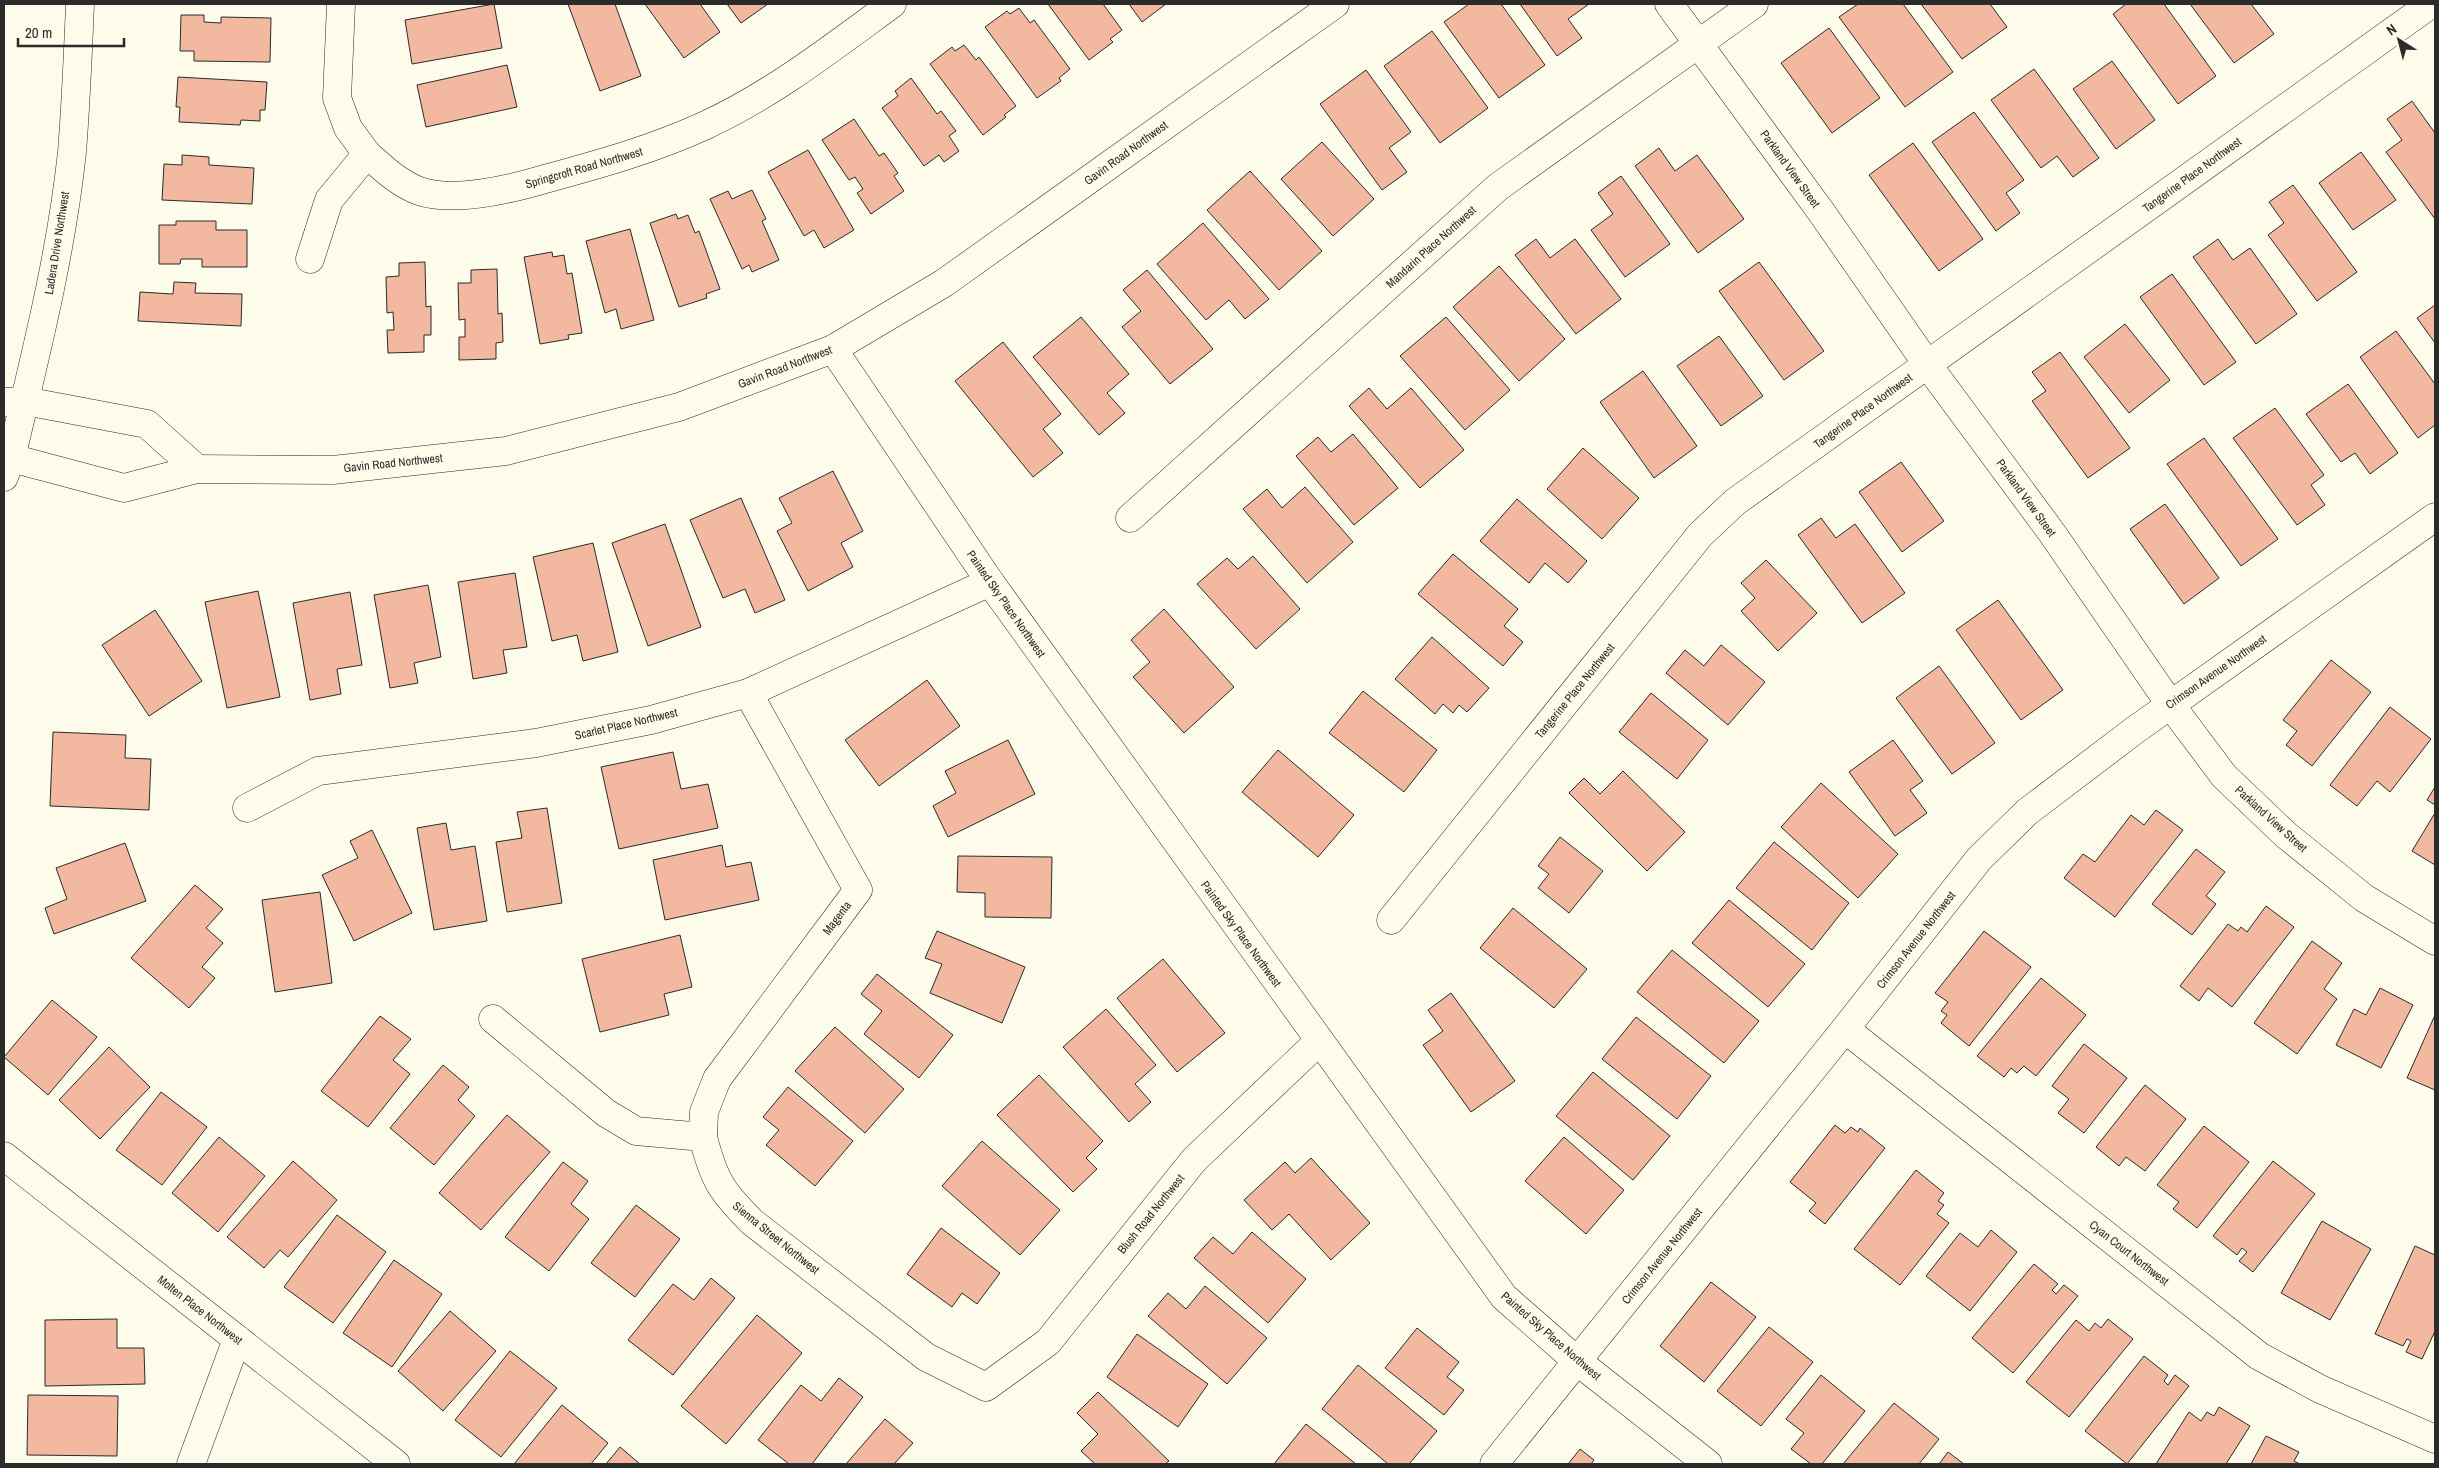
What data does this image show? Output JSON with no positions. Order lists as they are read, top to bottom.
{
  "streets": {
    "street": [
      "Gavin Road Northwest",
      "Springcroft Road Northwest",
      "Parkland View Street",
      "Tangerine Place Northwest",
      "Ladera Drive Northwest",
      "Mandarin Place Northwest",
      "Painted Sky Place Northwest",
      "Crimson Avenue Northwest",
      "Scarlet Place Northwest",
      "Magenta",
      "Blush Road Northwest",
      "Sienna Street Northwest",
      "Cyan Court Northwest",
      "Molten Place Northwest"
    ]
  },
  "crossings": [
    ["Gavin Road Northwest", "Ladera Drive Northwest"],
    ["Gavin Road Northwest", "Painted Sky Place Northwest"],
    ["Parkland View Street", "Tangerine Place Northwest"],
    ["Parkland View Street", "Mandarin Place Northwest"],
    ["Parkland View Street", "Crimson Avenue Northwest"],
    ["Painted Sky Place Northwest", "Crimson Avenue Northwest"],
    ["Painted Sky Place Northwest", "Scarlet Place Northwest"],
    ["Painted Sky Place Northwest", "Blush Road Northwest"],
    ["Crimson Avenue Northwest", "Cyan Court Northwest"],
    ["Scarlet Place Northwest", "Magenta"],
    ["Magenta", "Sienna Street Northwest"],
    ["Blush Road Northwest", "Sienna Street Northwest"]
  ],
  "scale_bar": "20 m",
  "north": "top left"
}
